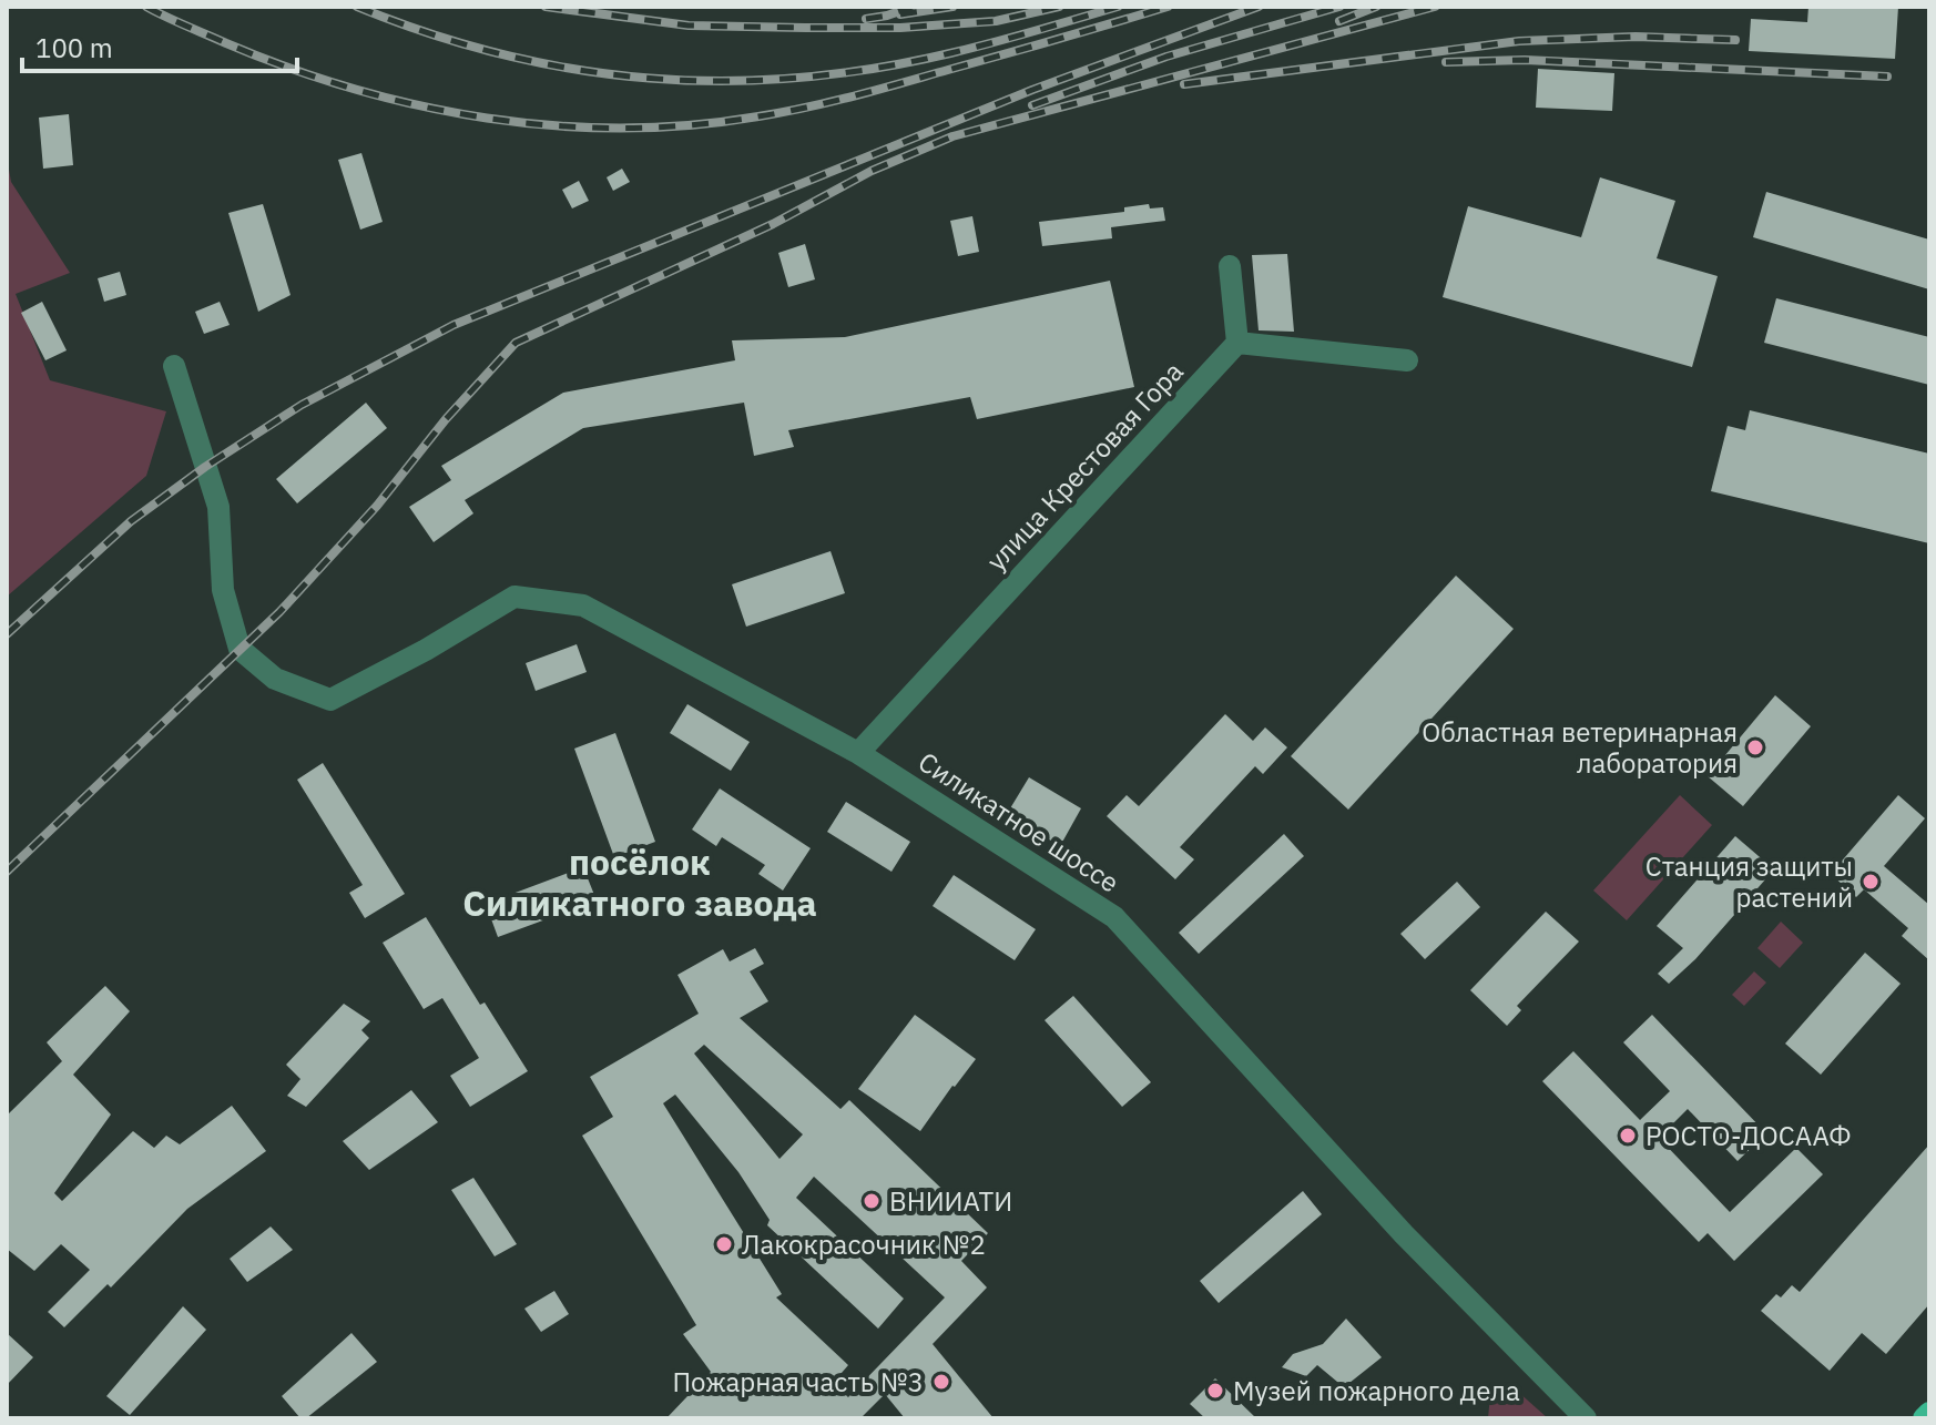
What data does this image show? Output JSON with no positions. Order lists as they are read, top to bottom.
{
  "streets": {
    "street": ["улица Крестовая Гора", "Силикатное шоссе"]
  },
  "crossings": [
    ["улица Крестовая Гора", "Силикатное шоссе"]
  ],
  "districts": ["посёлок Силикатного завода"],
  "places": [
    "Областная ветеринарная лаборатория",
    "Станция защиты растений",
    "РОСТО-ДОСААФ",
    "ВНИИАТИ",
    "Лакокрасочник №2",
    "Пожарная часть №3",
    "Музей пожарного дела"
  ],
  "scale_bar": "100 m"
}
